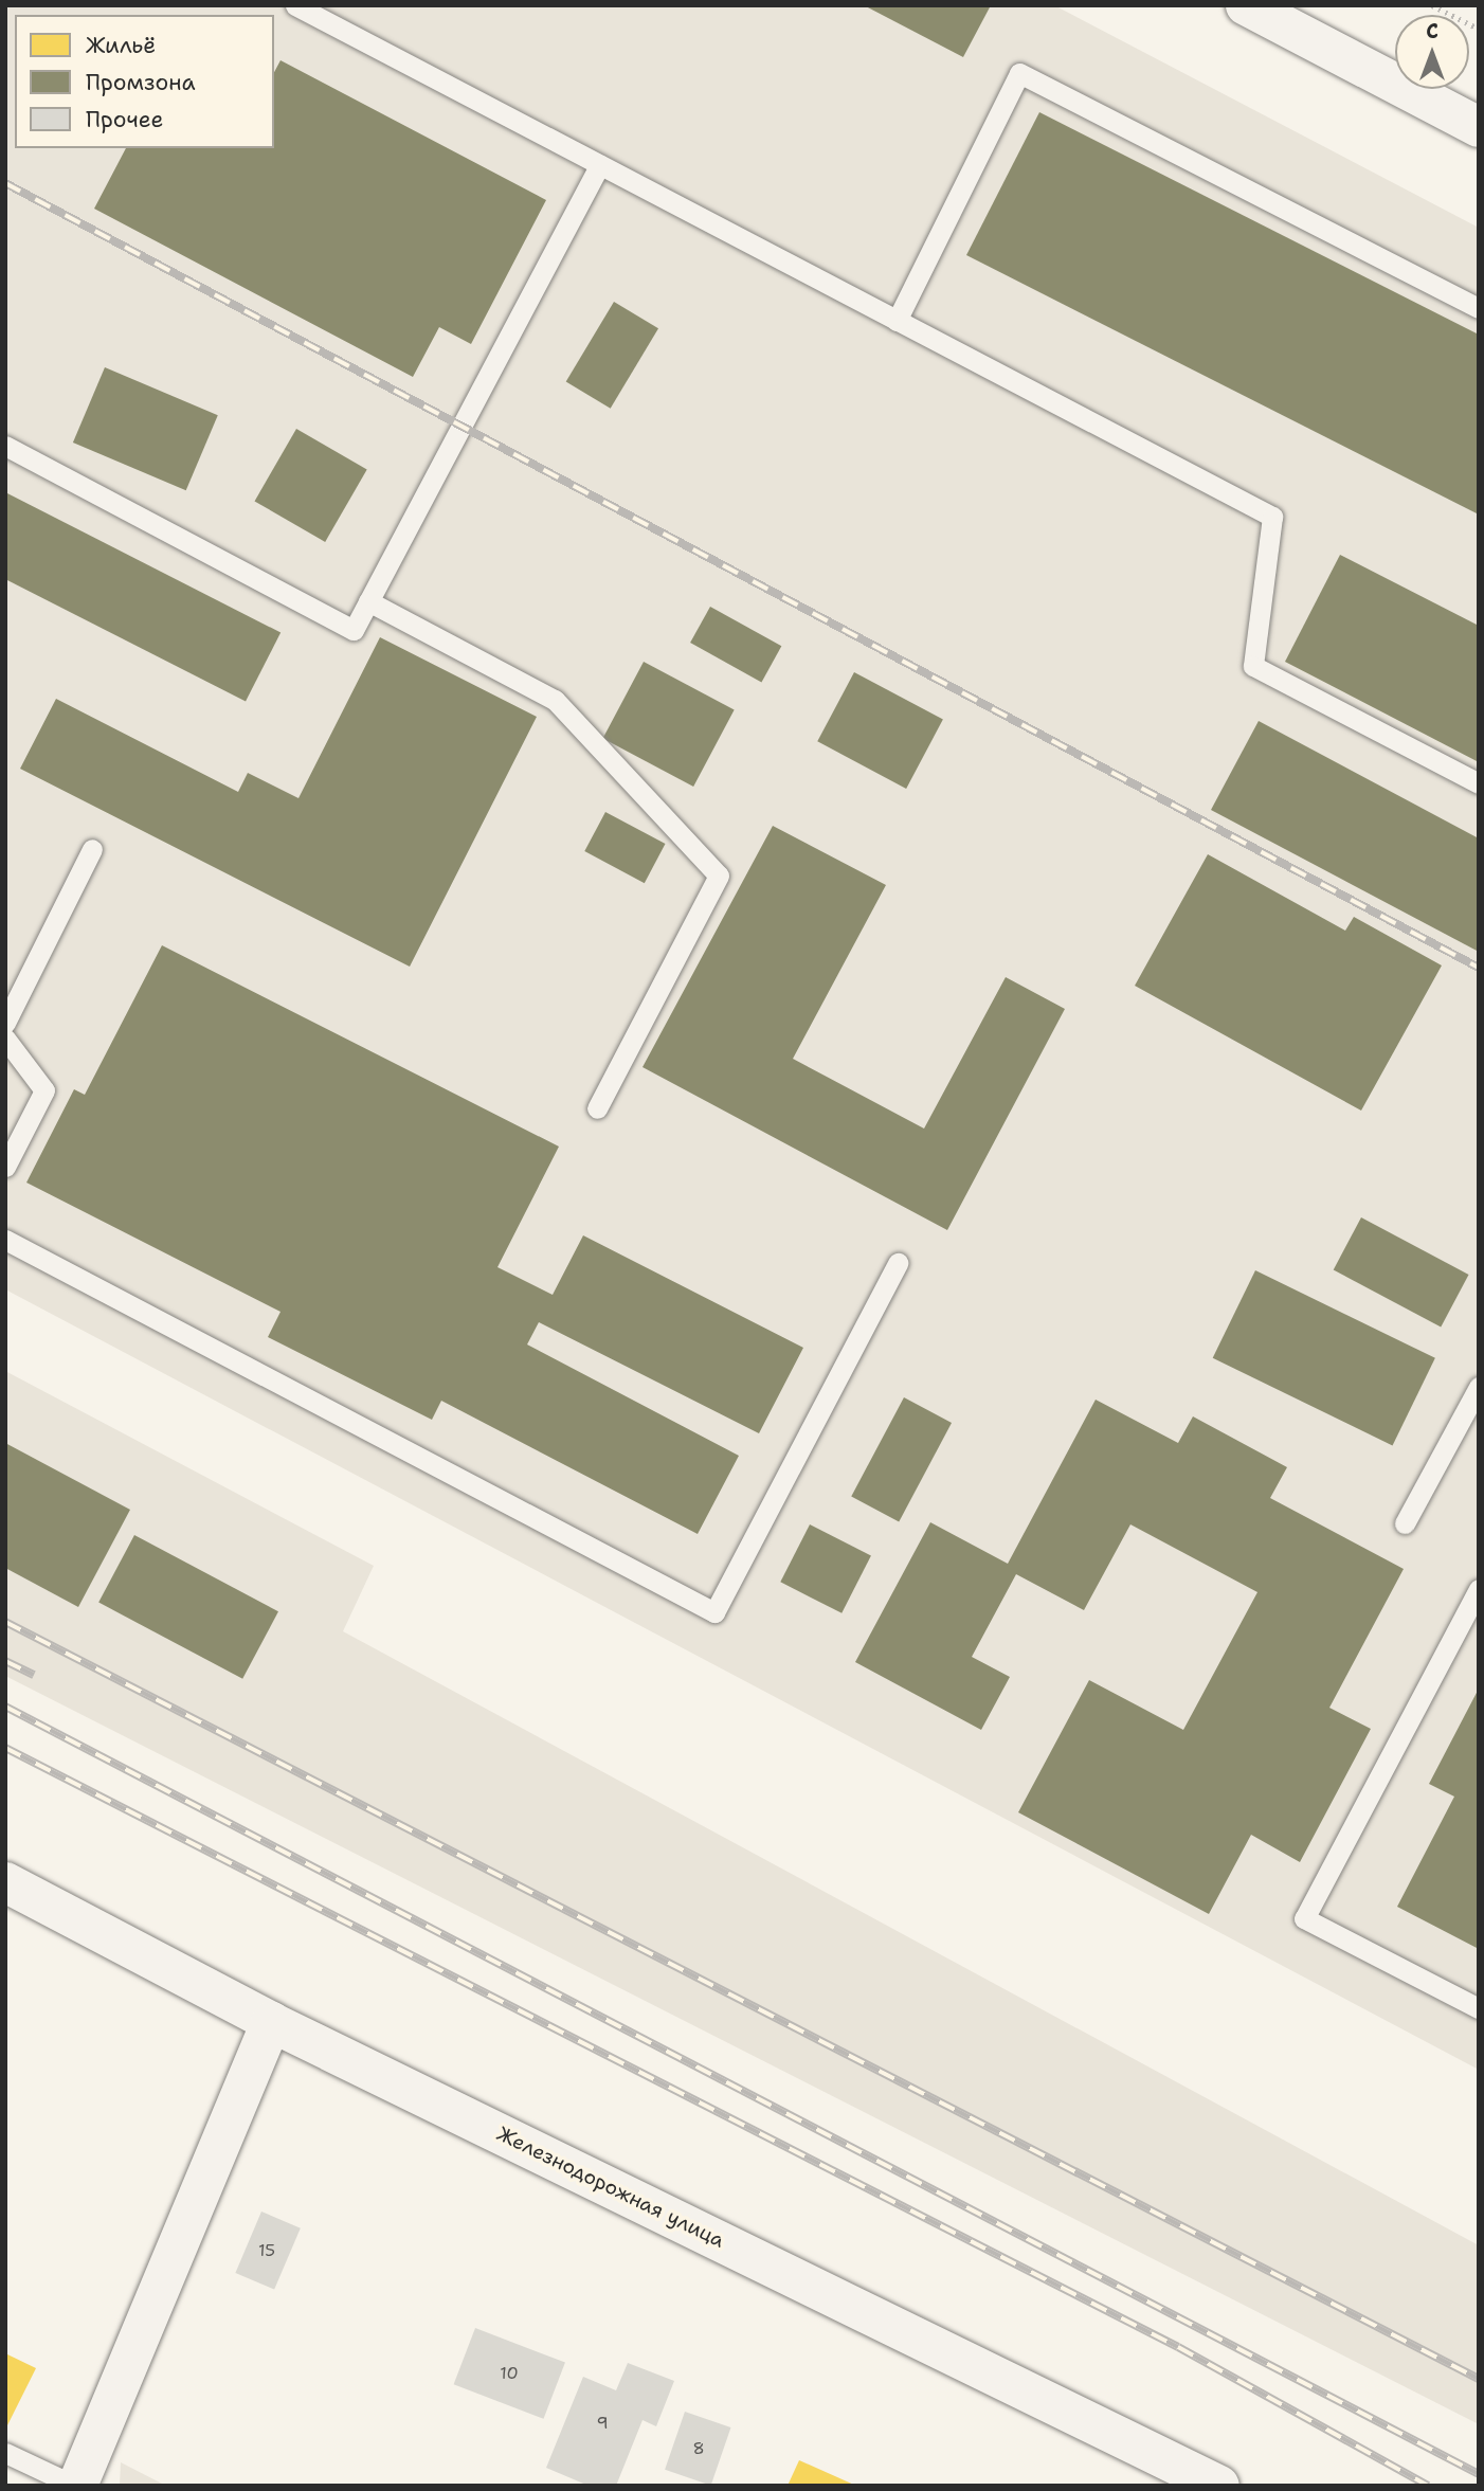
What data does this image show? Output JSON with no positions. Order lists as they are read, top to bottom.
{
  "streets": {
    "street": ["Железнодорожная улица"]
  },
  "house_numbers": [
    "15",
    "10",
    "9",
    "8"
  ],
  "legend": ["Жильё", "Промзона", "Прочее"],
  "north": "top"
}
